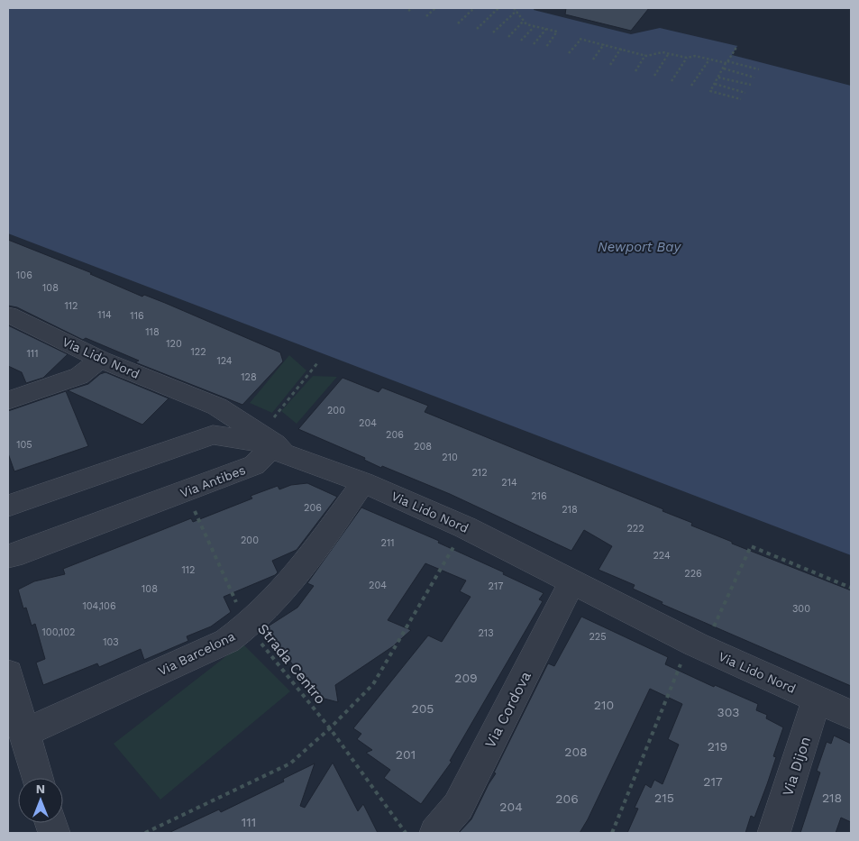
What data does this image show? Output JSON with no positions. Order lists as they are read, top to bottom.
{
  "streets": {
    "street": [
      "Via Lido Nord",
      "Via Antibes",
      "Via Barcelona",
      "Via Cordova",
      "Via Dijon"
    ],
    "path": ["Strada Centro"]
  },
  "crossings": [
    ["Via Lido Nord", "Via Antibes"],
    ["Via Lido Nord", "Via Barcelona"],
    ["Via Lido Nord", "Via Cordova"],
    ["Via Lido Nord", "Via Dijon"],
    ["Via Antibes", "Strada Centro"],
    ["Via Barcelona", "Strada Centro"]
  ],
  "water": ["Newport Bay"],
  "house_numbers": [
    "106",
    "108",
    "112",
    "114",
    "116",
    "118",
    "120",
    "122",
    "111",
    "124",
    "128",
    "200",
    "204",
    "206",
    "105",
    "208",
    "210",
    "212",
    "214",
    "216",
    "206",
    "218",
    "222",
    "200",
    "211",
    "224",
    "112",
    "226",
    "204",
    "217",
    "108",
    "104,106",
    "300",
    "100,102",
    "213",
    "225",
    "103",
    "209",
    "210",
    "205",
    "303",
    "219",
    "208",
    "201",
    "217",
    "215",
    "218",
    "206",
    "204",
    "111"
  ],
  "north": "top"
}
